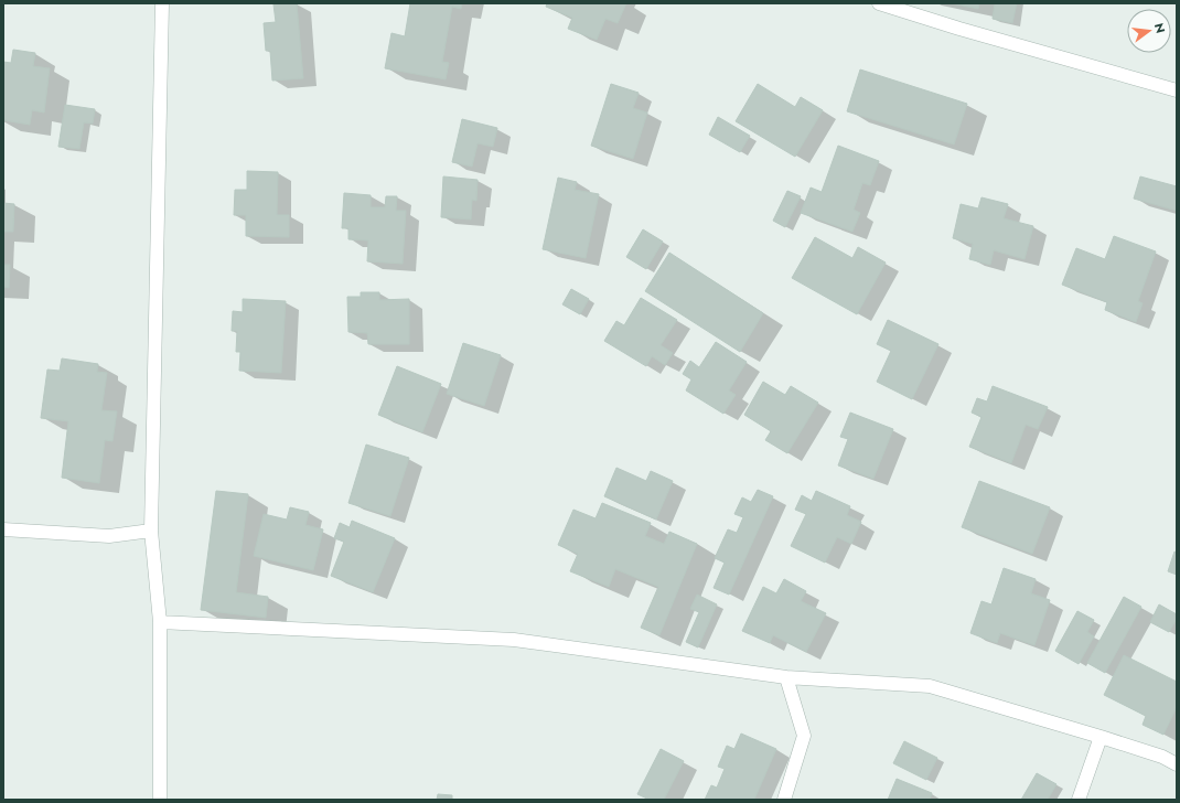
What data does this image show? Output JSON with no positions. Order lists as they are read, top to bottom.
{
  "north": "right"
}
